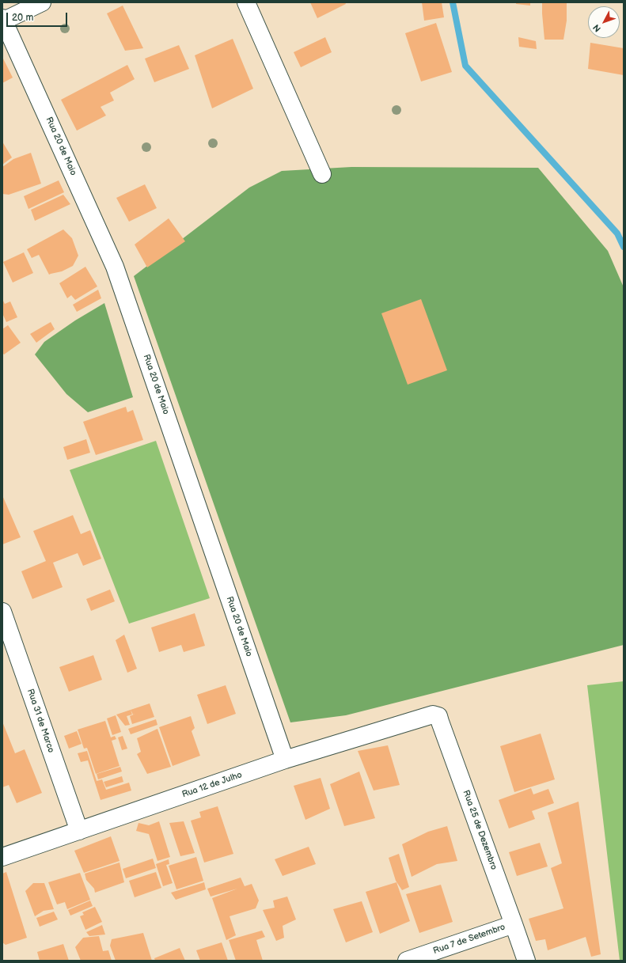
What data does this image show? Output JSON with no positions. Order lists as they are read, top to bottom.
{
  "streets": {
    "street": [
      "Rua 20 de Maio",
      "Rua 31 de Marco",
      "Rua 12 de Julho",
      "Rua 25 de Dezembro",
      "Rua 7 de Setembro"
    ]
  },
  "crossings": [
    ["Rua 20 de Maio", "Rua 12 de Julho"],
    ["Rua 31 de Marco", "Rua 12 de Julho"],
    ["Rua 12 de Julho", "Rua 25 de Dezembro"],
    ["Rua 25 de Dezembro", "Rua 7 de Setembro"]
  ],
  "scale_bar": "20 m",
  "north": "bottom left"
}
